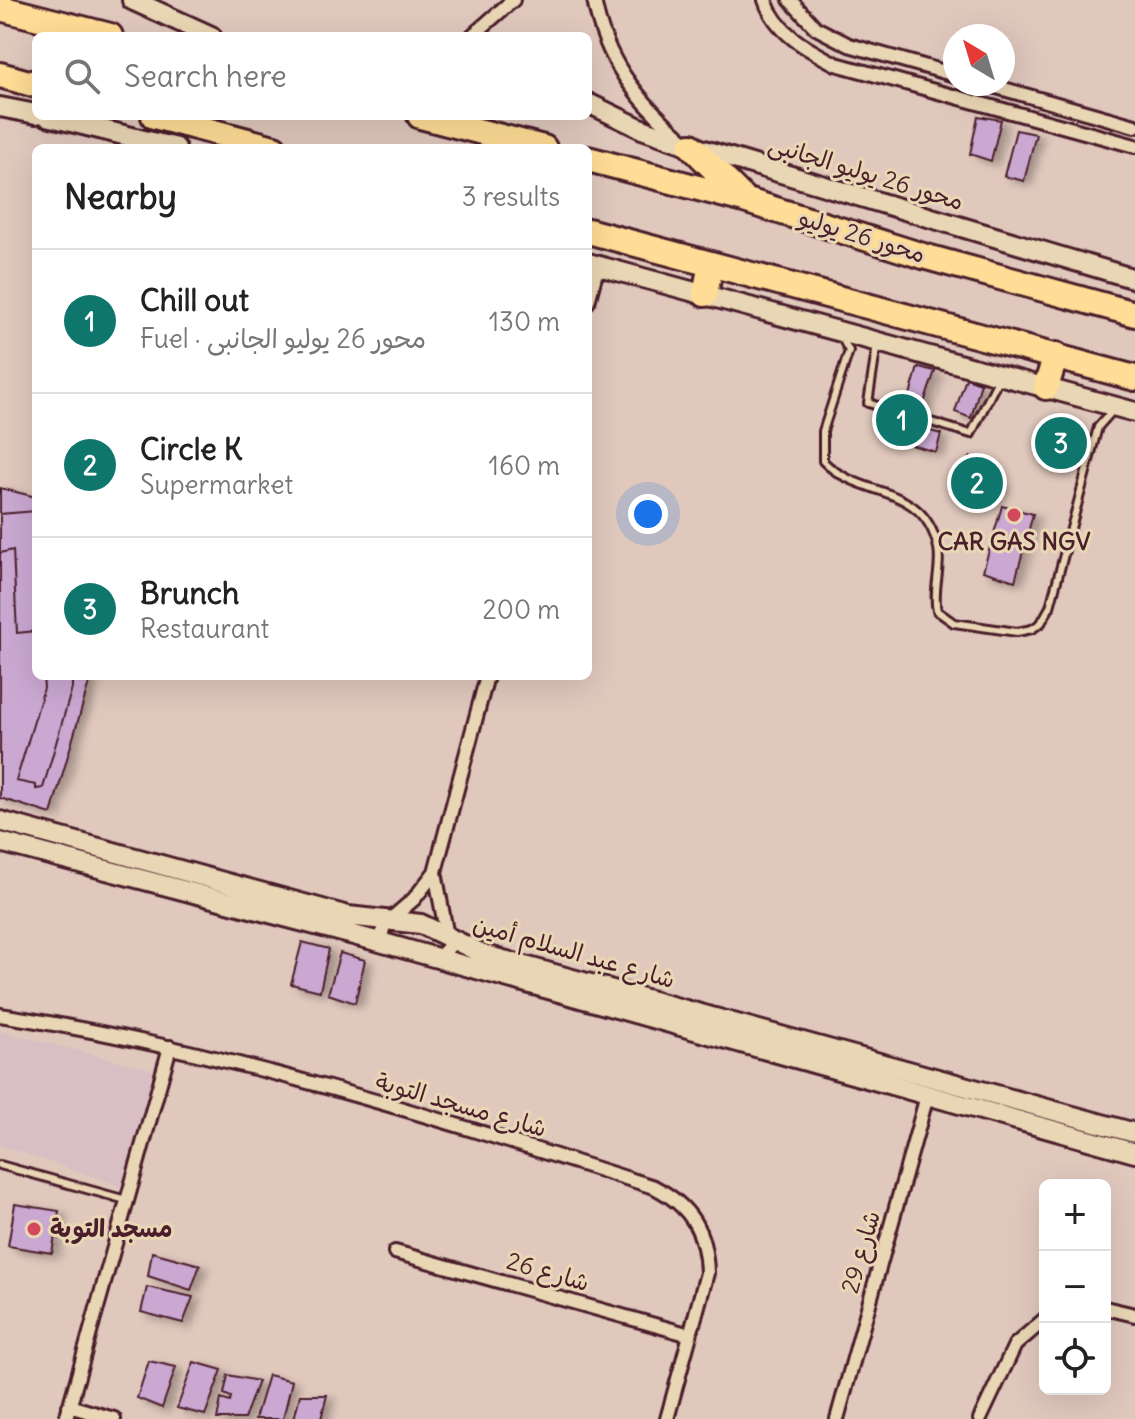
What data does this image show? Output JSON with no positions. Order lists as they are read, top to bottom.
{
  "streets": {
    "highway": ["محور 26 يوليو"],
    "street": [
      "محور 26 يوليو الجانبى",
      "شارع عبد السلام أمين",
      "شارع مسجد التوبة",
      "شارع 29",
      "شارع 26"
    ]
  },
  "crossings": [
    ["شارع عبد السلام أمين", "شارع 29"],
    ["شارع مسجد التوبة", "شارع 26"]
  ],
  "places": ["CAR GAS NGV", "مسجد التوبة"],
  "north": "top left",
  "page": {
    "search": "Search here",
    "heading": ["Nearby", "3 results"],
    "list": [
      {
        "mark": "1",
        "name": "Chill out",
        "note": "Fuel · محور 26 يوليو الجانبى",
        "value": "130 m"
      },
      {
        "mark": "2",
        "name": "Circle K",
        "note": "Supermarket",
        "value": "160 m"
      },
      {
        "mark": "3",
        "name": "Brunch",
        "note": "Restaurant",
        "value": "200 m"
      }
    ],
    "pins": ["1", "3", "2"],
    "map_buttons": ["+", "−"]
  }
}
